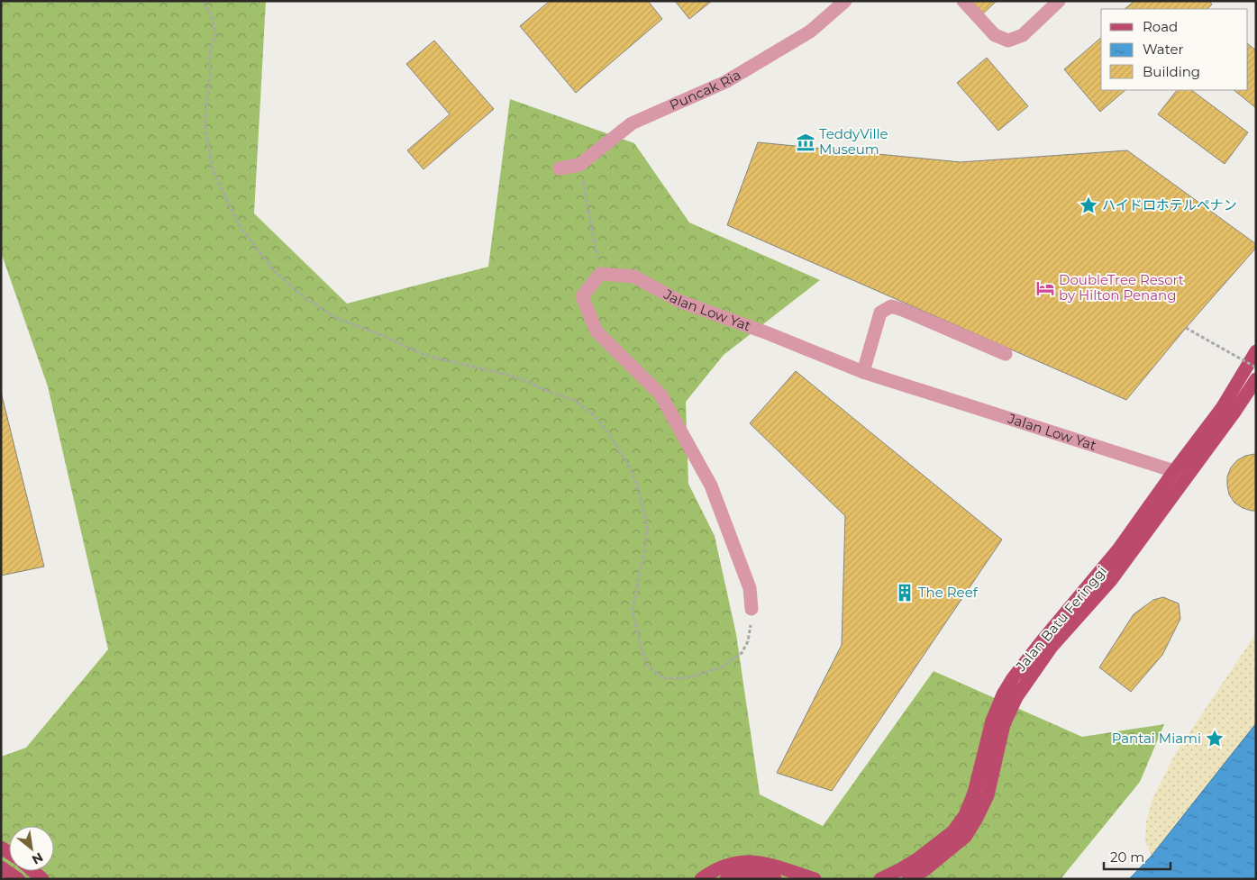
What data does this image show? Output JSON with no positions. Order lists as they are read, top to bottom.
{
  "streets": {
    "main road": ["Jalan Batu Feringgi"],
    "street": ["Puncak Ria", "Jalan Low Yat"]
  },
  "crossings": [
    ["Jalan Low Yat", "Jalan Batu Feringgi"]
  ],
  "places": {
    "museum": ["TeddyVille Museum"],
    "place": ["ハイドロホテルペナン", "Pantai Miami"],
    "hotel": ["DoubleTree Resort by Hilton Penang"],
    "building": ["The Reef"]
  },
  "legend": ["Road", "Water", "Building"],
  "scale_bar": "20 m",
  "north": "bottom right"
}
